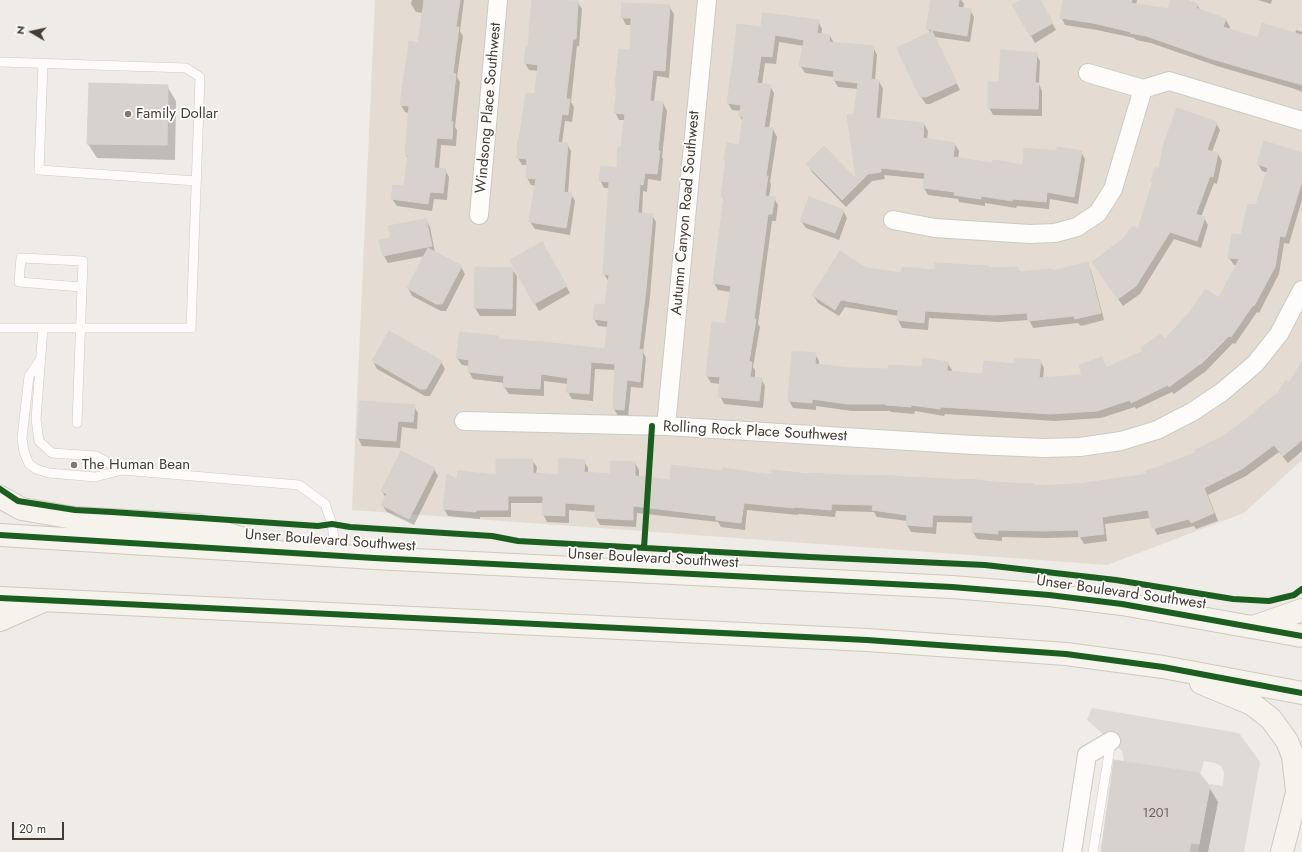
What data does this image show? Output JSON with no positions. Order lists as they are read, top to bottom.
{
  "streets": {
    "main road": ["Unser Boulevard Southwest"],
    "street": ["Windsong Place Southwest", "Autumn Canyon Road Southwest", "Rolling Rock Place Southwest"]
  },
  "crossings": [
    ["Autumn Canyon Road Southwest", "Rolling Rock Place Southwest"]
  ],
  "places": ["Family Dollar", "The Human Bean"],
  "house_numbers": ["1201"],
  "scale_bar": "20 m",
  "north": "left"
}
